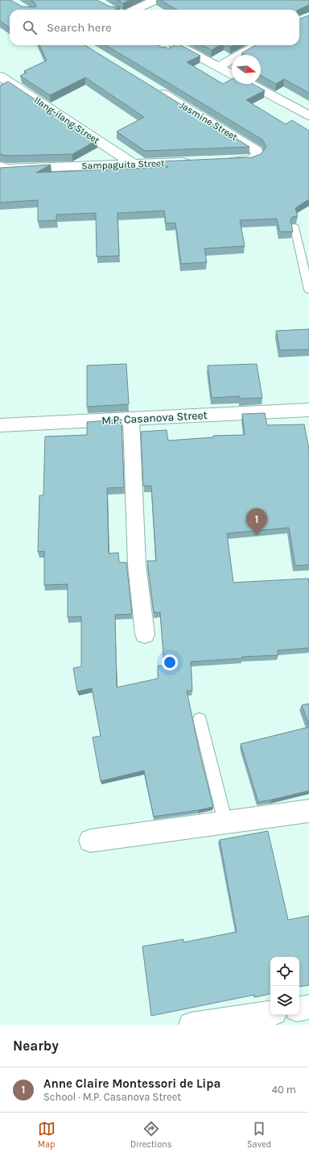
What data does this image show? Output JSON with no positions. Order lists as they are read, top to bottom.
{
  "streets": {
    "street": [
      "Ilang-ilang Street",
      "Jasmine Street",
      "Sampaguita Street",
      "M.P. Casanova Street"
    ]
  },
  "crossings": [
    ["Ilang-ilang Street", "Sampaguita Street"]
  ],
  "north": "right",
  "page": {
    "search": "Search here",
    "pins": "1",
    "heading": "Nearby",
    "list": [
      {
        "mark": "1",
        "name": "Anne Claire Montessori de Lipa",
        "note": "School · M.P. Casanova Street",
        "value": "40 m"
      }
    ],
    "nav": ["Map", "Directions", "Saved"]
  }
}
